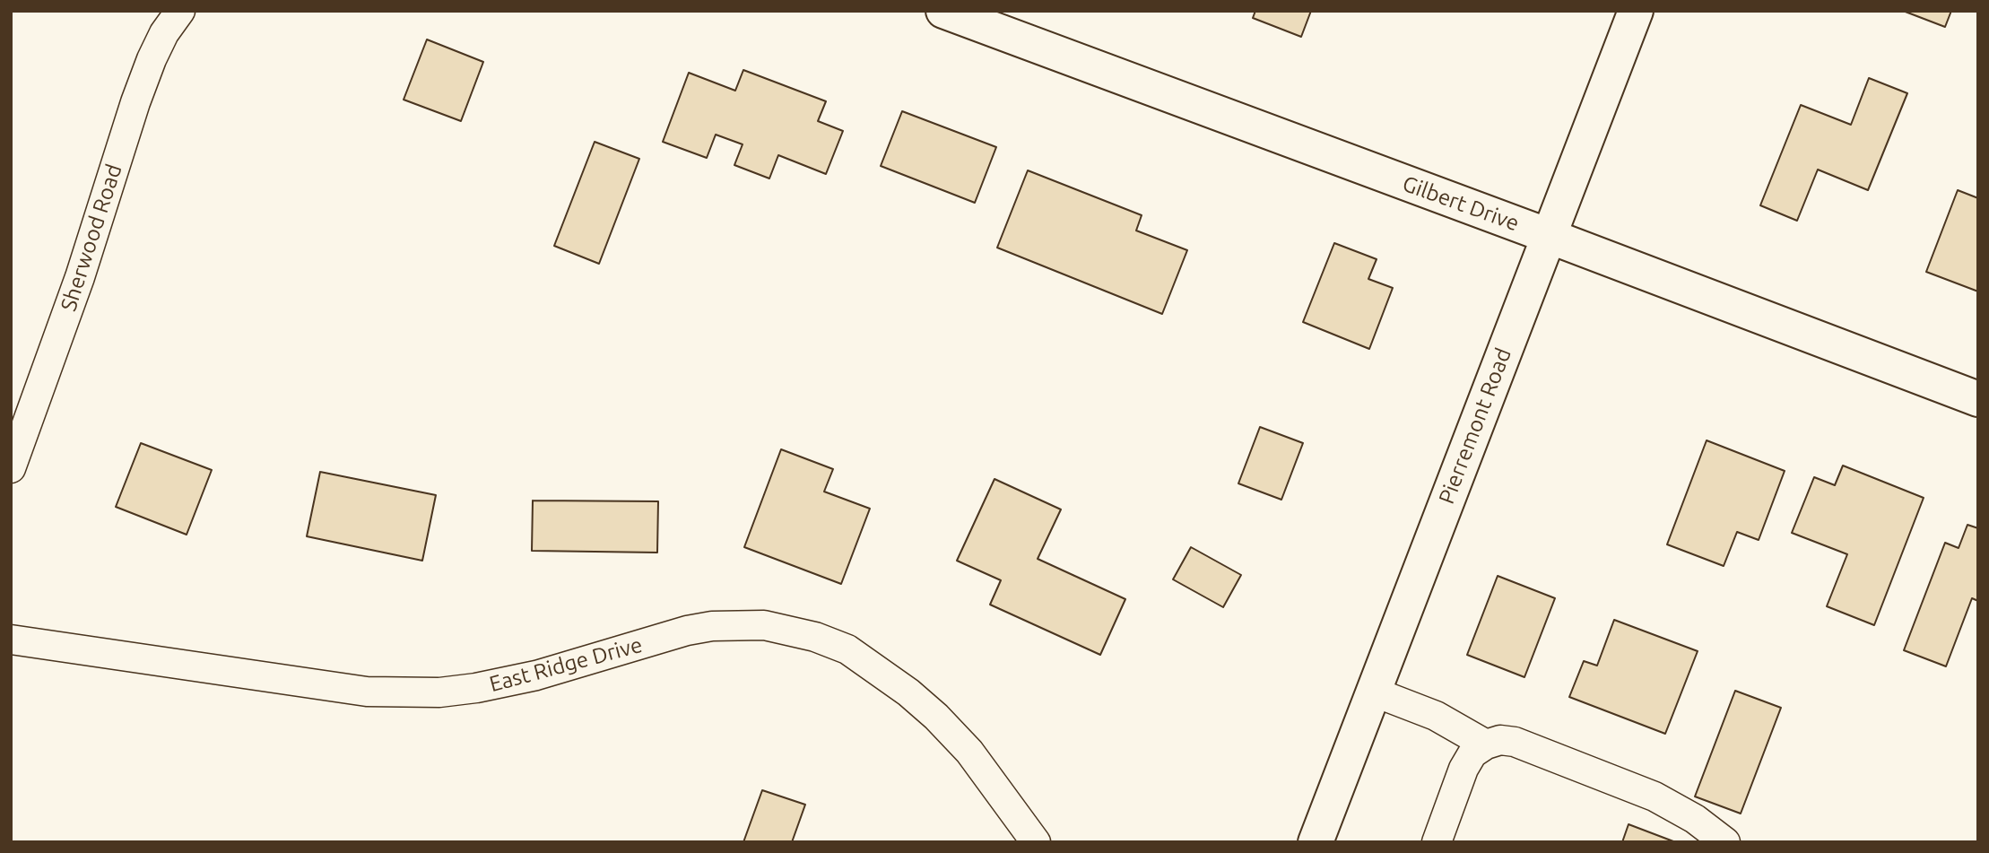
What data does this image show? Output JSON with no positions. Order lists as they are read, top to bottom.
{
  "streets": {
    "street": [
      "Gilbert Drive",
      "Sherwood Road",
      "Pierremont Road",
      "East Ridge Drive"
    ]
  },
  "crossings": [
    ["Gilbert Drive", "Pierremont Road"]
  ]
}
